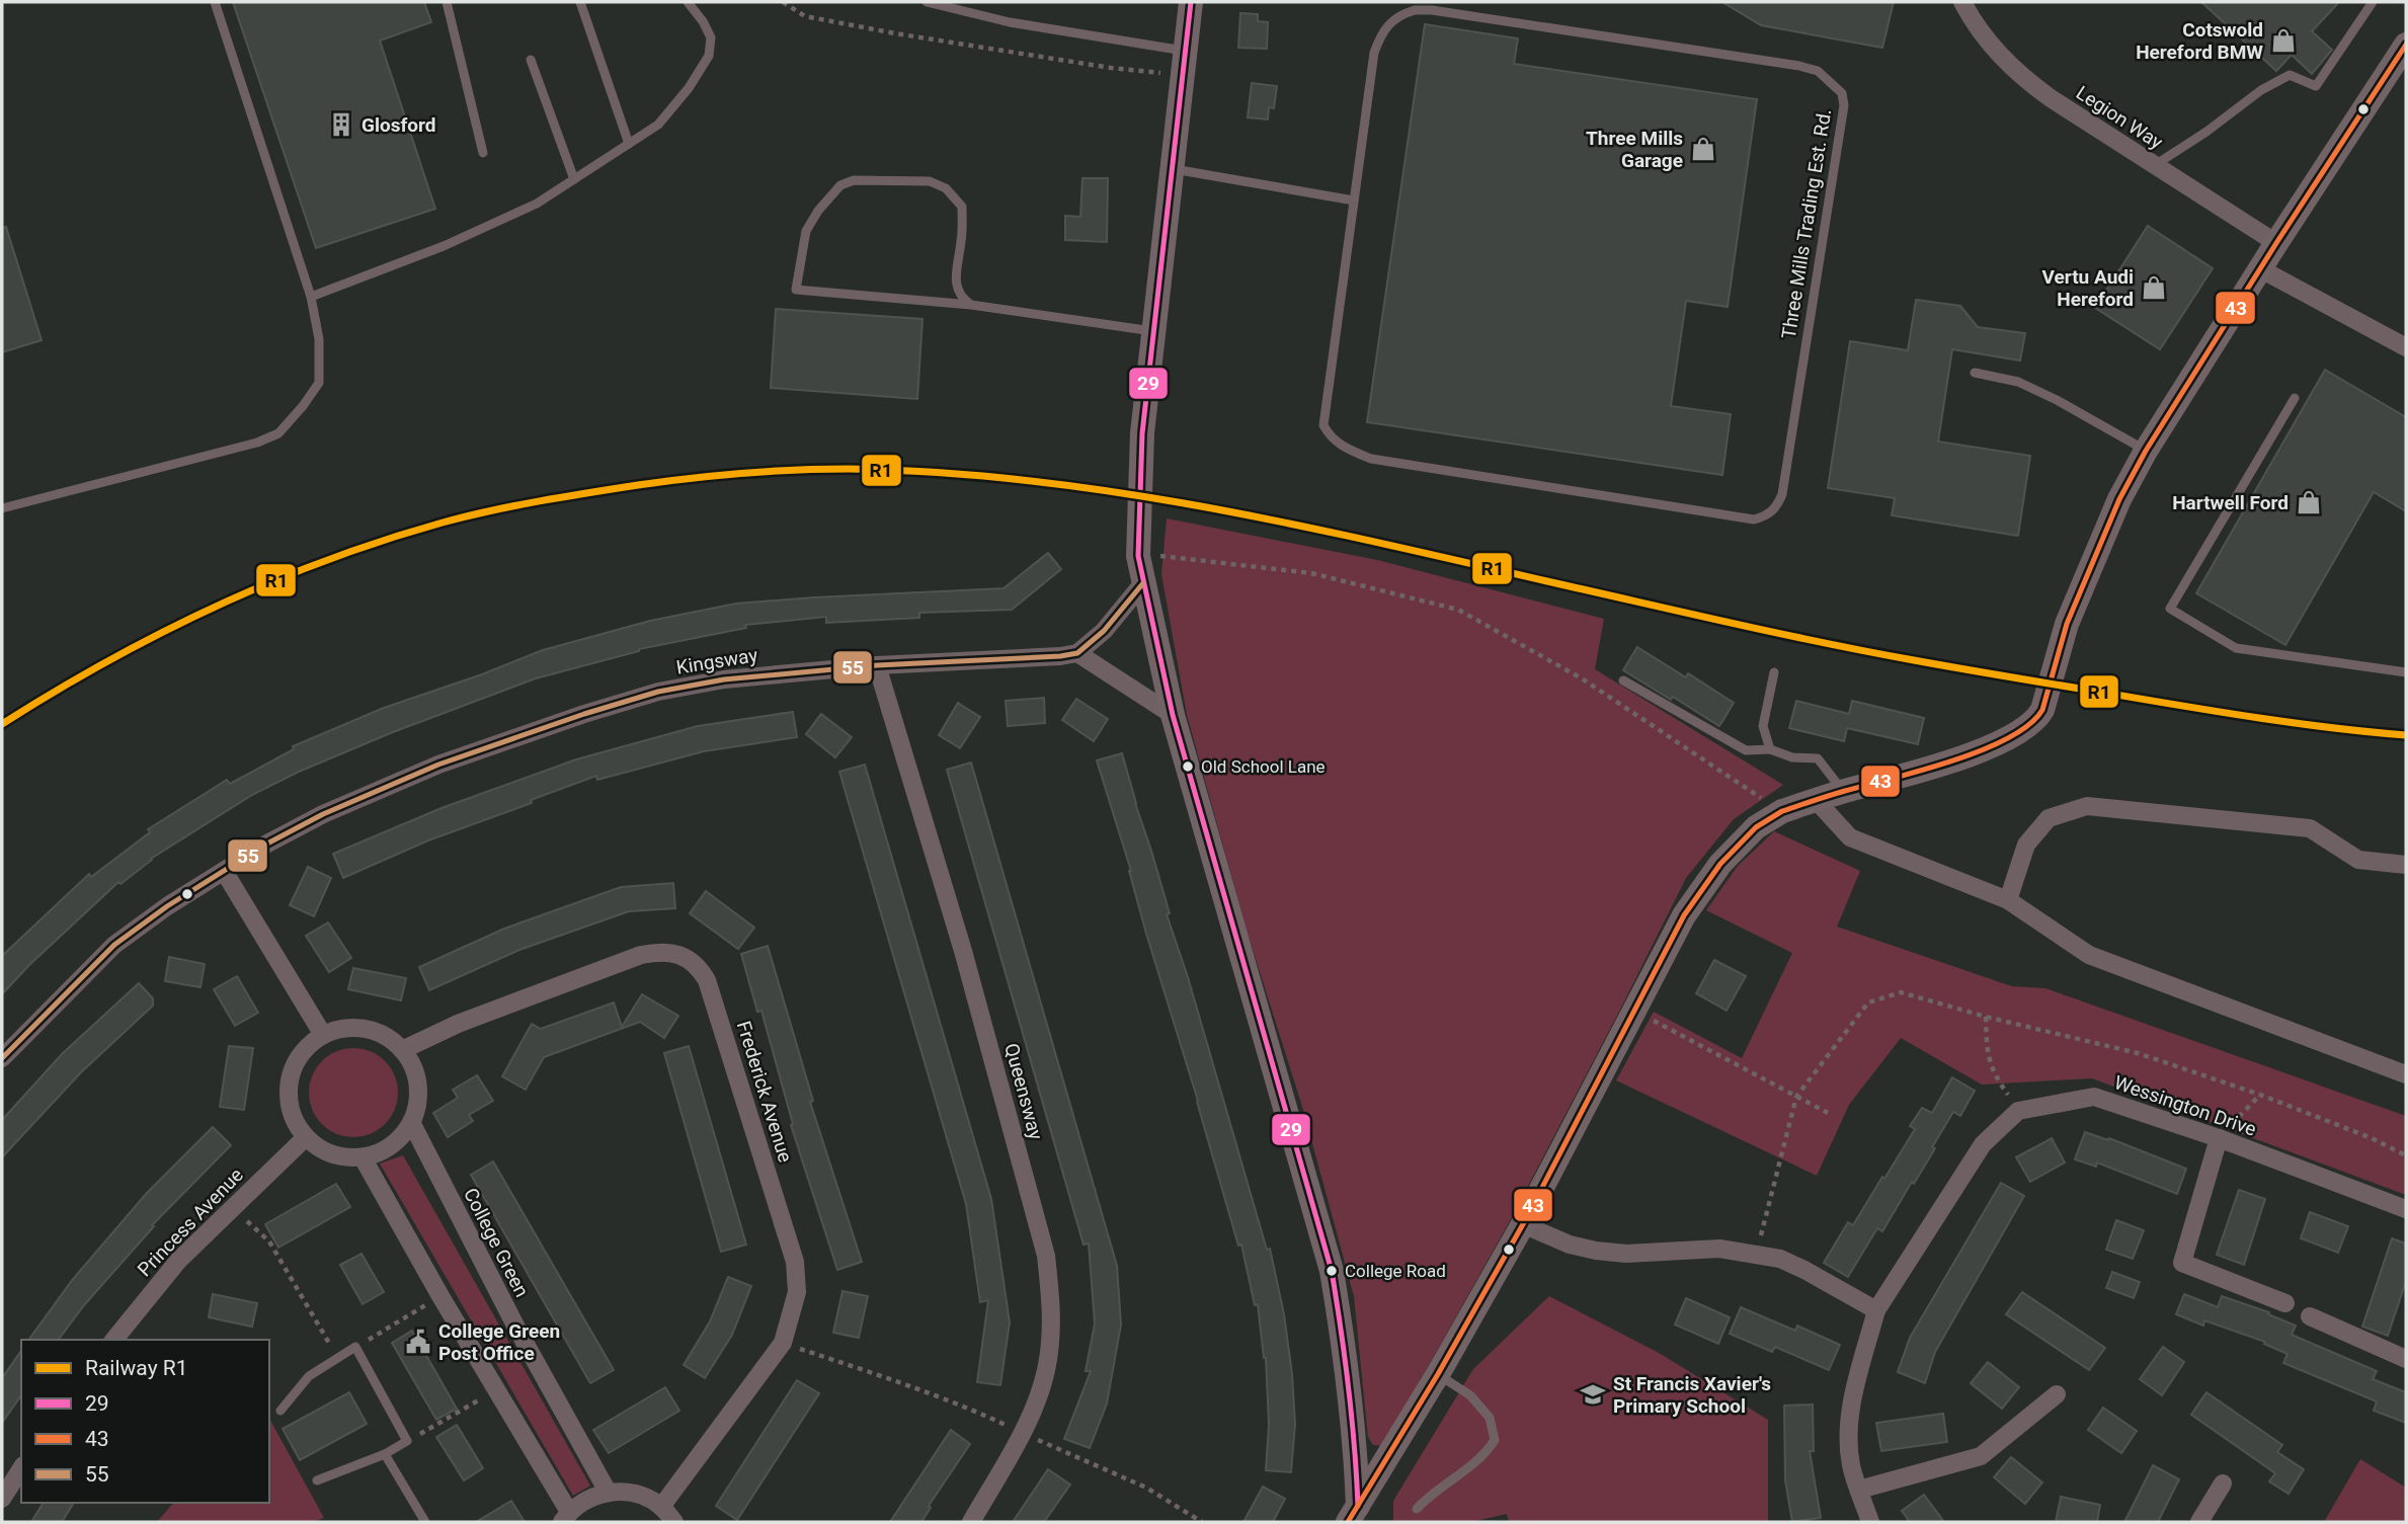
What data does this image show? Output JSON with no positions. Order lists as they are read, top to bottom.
{
  "streets": {
    "street": [
      "Legion Way",
      "Kingsway",
      "Frederick Avenue",
      "Queensway",
      "Wessington Drive",
      "Princess Avenue",
      "College Green"
    ],
    "lane": ["Three Mills Trading Est. Rd."]
  },
  "crossings": [
    ["Kingsway", "Queensway"],
    ["Frederick Avenue", "Princess Avenue"],
    ["Frederick Avenue", "College Green"],
    ["Princess Avenue", "College Green"]
  ],
  "places": {
    "shop": [
      "Cotswold Hereford BMW",
      "Three Mills Garage",
      "Vertu Audi Hereford",
      "Hartwell Ford"
    ],
    "building": ["Glosford"],
    "other": ["Old School Lane", "College Road"],
    "public building": ["College Green Post Office"],
    "school or university": ["St Francis Xavier's Primary School"]
  },
  "lines": [
    "transit line 29",
    "transit line 43",
    "rail line R1",
    "transit line 55"
  ],
  "legend": [
    "Railway R1",
    "29",
    "43",
    "55"
  ]
}
